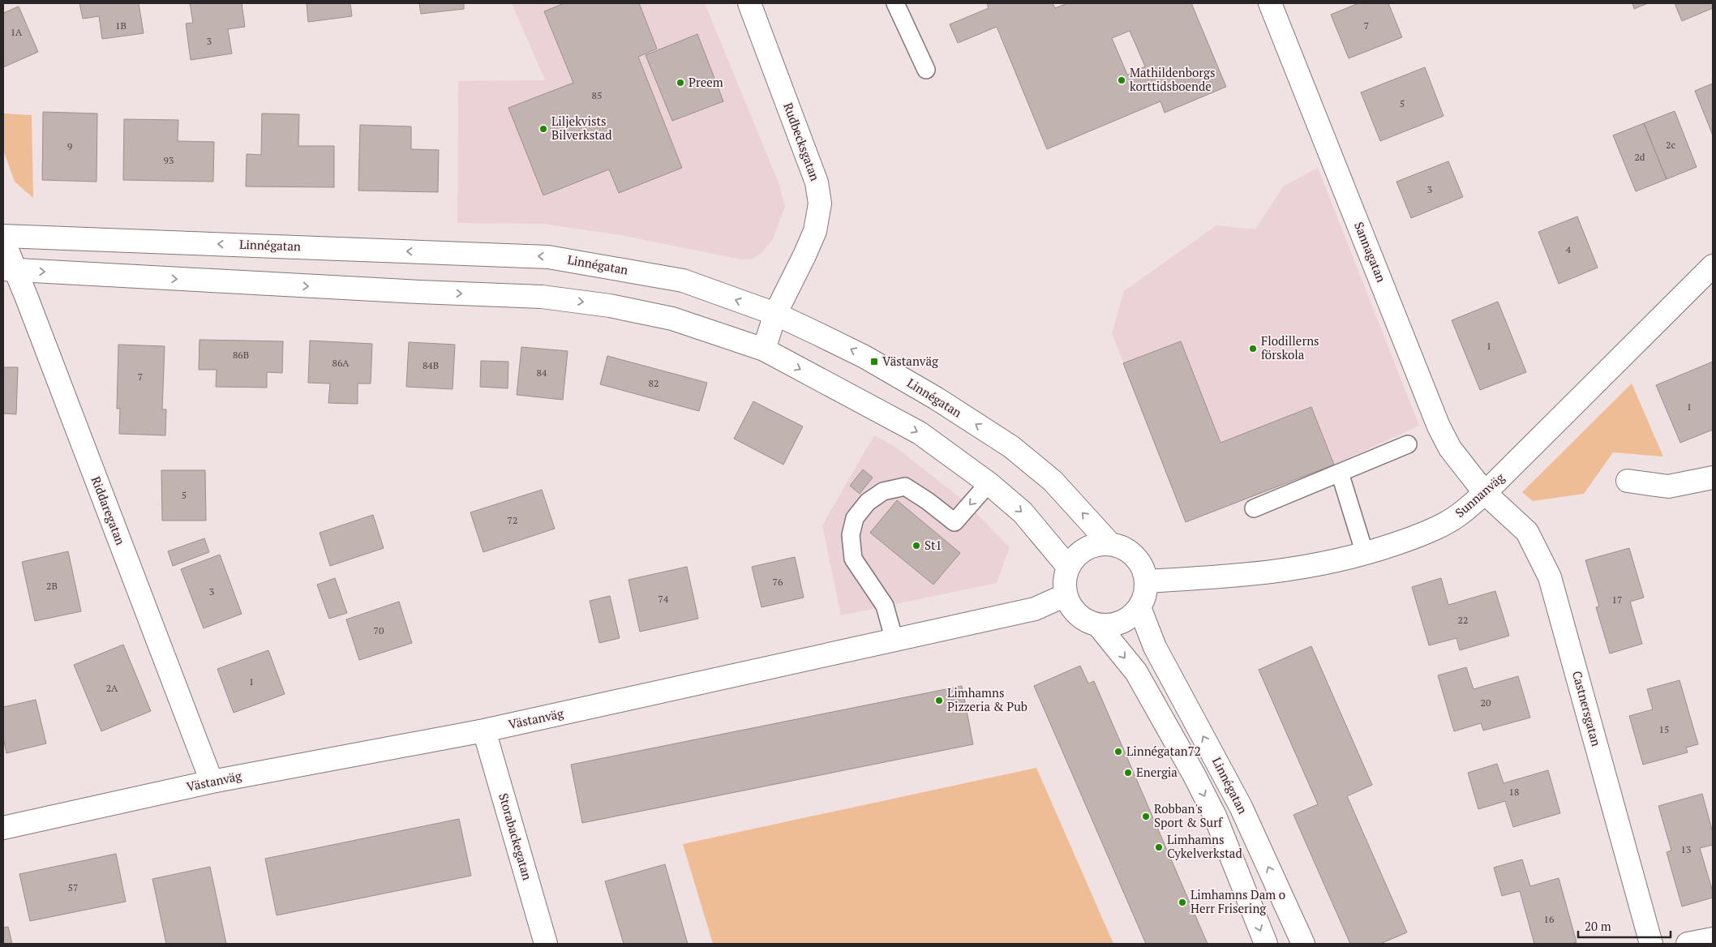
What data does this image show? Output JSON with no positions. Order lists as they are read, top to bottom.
{
  "streets": {
    "street": [
      "Rudbecksgatan",
      "Linnégatan",
      "Sannagatan",
      "Sunnanväg",
      "Riddaregatan",
      "Castnersgatan",
      "Västanväg",
      "Storabackegatan"
    ]
  },
  "crossings": [
    ["Rudbecksgatan", "Linnégatan"],
    ["Linnégatan", "Sunnanväg"],
    ["Linnégatan", "Västanväg"],
    ["Sannagatan", "Sunnanväg"],
    ["Sannagatan", "Castnersgatan"],
    ["Sunnanväg", "Castnersgatan"],
    ["Sunnanväg", "Västanväg"],
    ["Riddaregatan", "Västanväg"],
    ["Västanväg", "Storabackegatan"]
  ],
  "places": {
    "other": [
      "Mathildenborgs korttidsboende",
      "Preem",
      "Liljekvists Bilverkstad",
      "Flodillerns förskola",
      "St1",
      "Limhamns Pizzeria & Pub",
      "Linnégatan72",
      "Energia",
      "Robban's Sport & Surf",
      "Limhamns Cykelverkstad",
      "Limhamns Dam o Herr Frisering"
    ],
    "transit": ["Västanväg"]
  },
  "house_numbers": [
    "1B",
    "7",
    "1A",
    "3",
    "85",
    "5",
    "2c",
    "9",
    "2d",
    "93",
    "3",
    "4",
    "1",
    "86B",
    "86A",
    "84B",
    "84",
    "7",
    "82",
    "1",
    "5",
    "72",
    "76",
    "2B",
    "3",
    "74",
    "17",
    "22",
    "70",
    "1",
    "2A",
    "20",
    "15",
    "18",
    "13",
    "57",
    "16"
  ],
  "scale_bar": "20 m"
}
